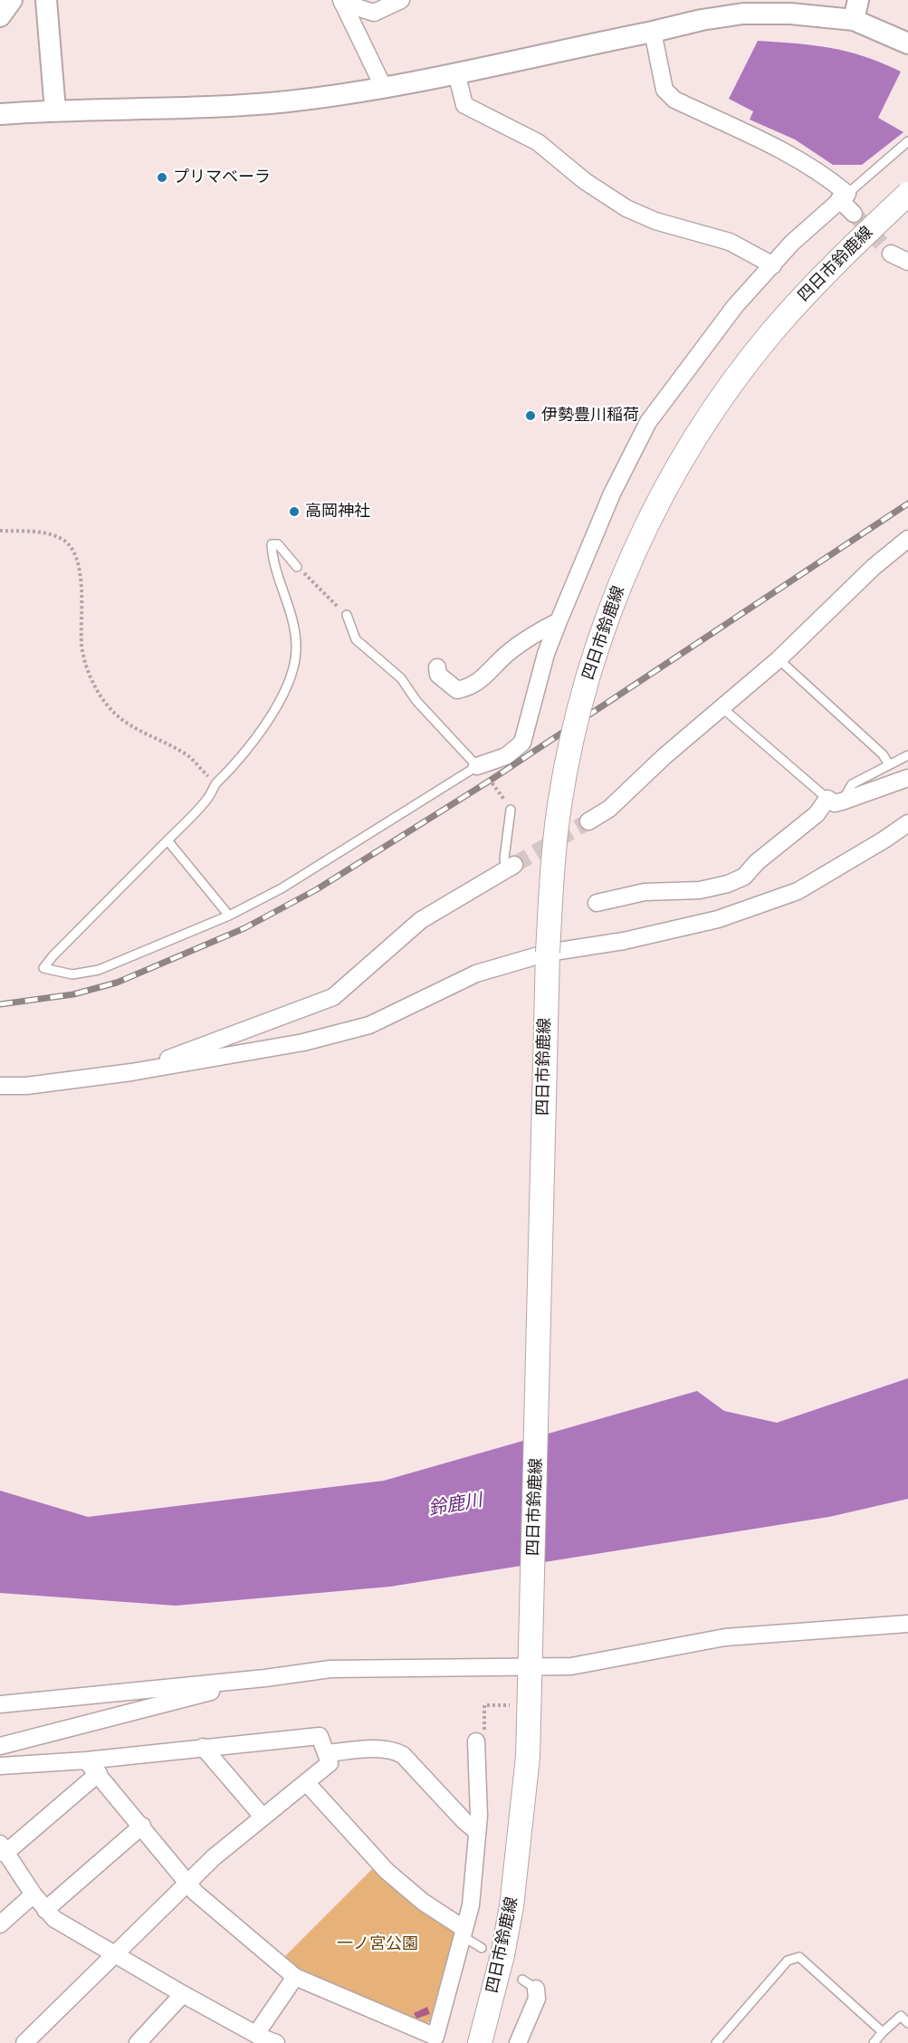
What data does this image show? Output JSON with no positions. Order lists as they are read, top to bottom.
{
  "streets": {
    "main road": ["四日市鈴鹿線"]
  },
  "water": ["鈴鹿川"],
  "parks": ["一ノ宮公園"],
  "places": ["プリマベーラ", "伊勢豊川稲荷", "高岡神社"]
}
